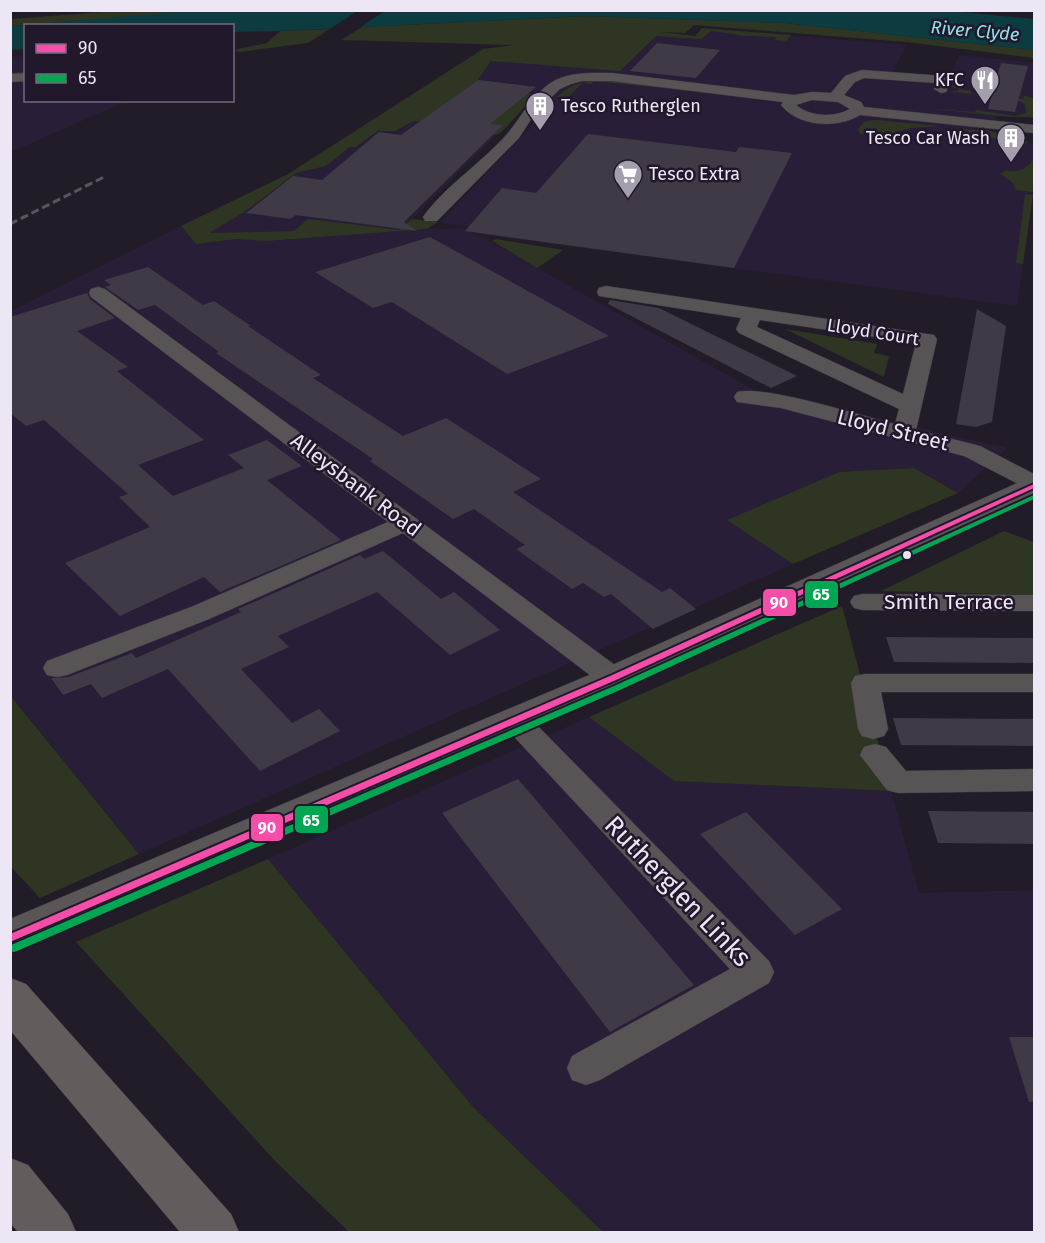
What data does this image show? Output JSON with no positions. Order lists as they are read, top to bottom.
{
  "streets": {
    "street": [
      "Lloyd Court",
      "Lloyd Street",
      "Alleysbank Road",
      "Smith Terrace",
      "Rutherglen Links"
    ]
  },
  "crossings": [
    ["Lloyd Court", "Lloyd Street"]
  ],
  "water": ["River Clyde"],
  "places": {
    "restaurant": ["KFC"],
    "building": ["Tesco Rutherglen", "Tesco Car Wash"],
    "supermarket": ["Tesco Extra"]
  },
  "lines": ["transit line 90", "transit line 65"],
  "legend": ["90", "65"]
}
